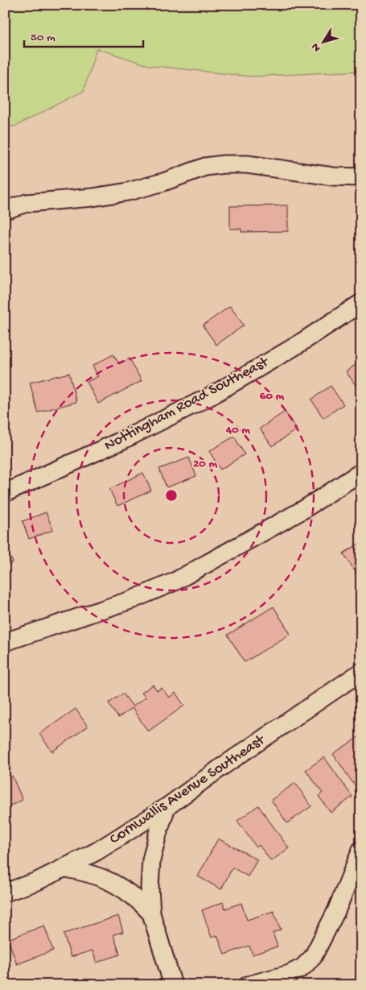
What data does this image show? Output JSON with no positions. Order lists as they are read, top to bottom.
{
  "streets": {
    "street": ["Nottingham Road Southeast", "Cornwallis Avenue Southeast"]
  },
  "scale_bar": "50 m",
  "north": "bottom left",
  "rings": ["60 m", "40 m", "20 m"]
}
